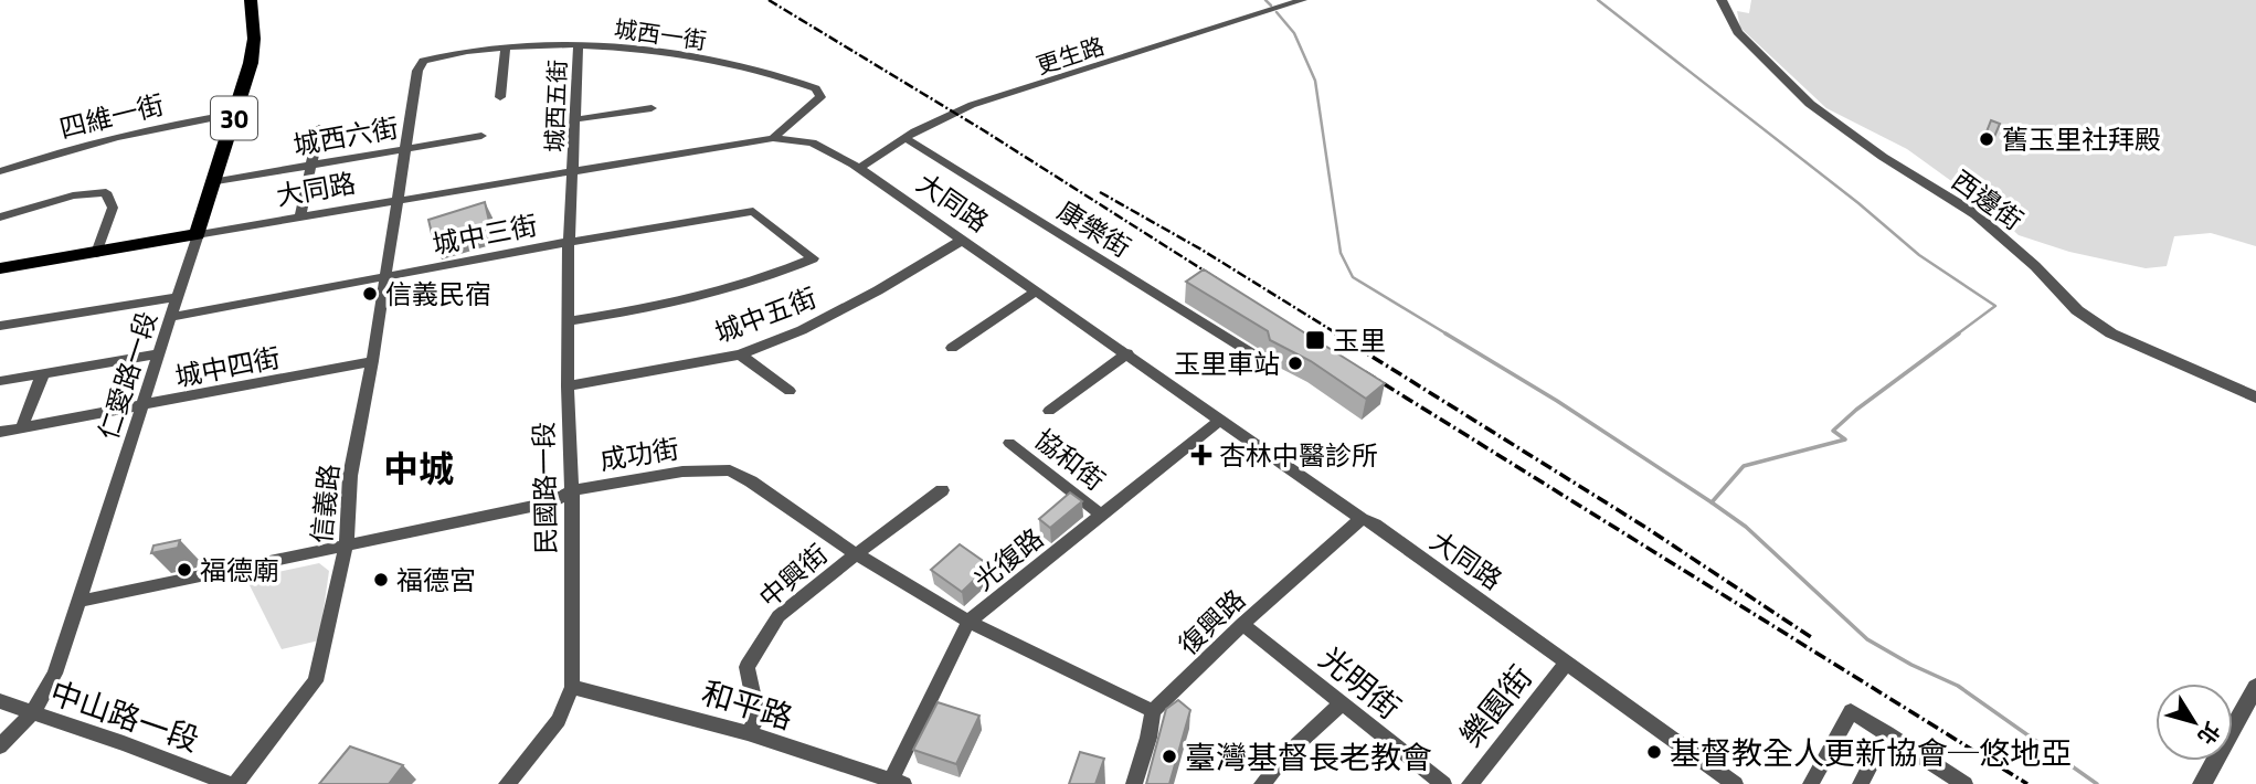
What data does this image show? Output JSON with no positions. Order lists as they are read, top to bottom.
{
  "streets": {
    "main road": ["30", "大同路", "仁愛路一段"],
    "street": [
      "城西一街",
      "更生路",
      "城西五街",
      "四維一街",
      "城西六街",
      "西邊街",
      "康樂街",
      "城中三街",
      "城中五街",
      "城中四街",
      "成功街",
      "協和街",
      "民國路一段",
      "信義路",
      "光復路",
      "中興街",
      "復興路",
      "光明街",
      "和平路",
      "樂園街",
      "中山路一段"
    ]
  },
  "crossings": [
    ["城西一街", "城西五街"],
    ["城西一街", "大同路"],
    ["城西一街", "信義路"],
    ["更生路", "大同路"],
    ["更生路", "康樂街"],
    ["城西五街", "大同路"],
    ["城西五街", "民國路一段"],
    ["四維一街", "仁愛路一段"],
    ["城西六街", "仁愛路一段"],
    ["城西六街", "信義路"],
    ["大同路", "城中五街"],
    ["大同路", "仁愛路一段"],
    ["大同路", "民國路一段"],
    ["大同路", "信義路"],
    ["大同路", "光復路"],
    ["大同路", "復興路"],
    ["大同路", "樂園街"],
    ["城中三街", "仁愛路一段"],
    ["城中三街", "民國路一段"],
    ["城中三街", "信義路"],
    ["城中五街", "民國路一段"],
    ["城中四街", "仁愛路一段"],
    ["城中四街", "信義路"],
    ["仁愛路一段", "成功街"],
    ["仁愛路一段", "中山路一段"],
    ["成功街", "民國路一段"],
    ["成功街", "信義路"],
    ["成功街", "光復路"],
    ["成功街", "中興街"],
    ["成功街", "復興路"],
    ["協和街", "光復路"],
    ["民國路一段", "和平路"],
    ["信義路", "中山路一段"],
    ["光復路", "和平路"],
    ["中興街", "和平路"],
    ["復興路", "光明街"]
  ],
  "districts": ["中城"],
  "places": {
    "other": [
      "舊玉里社拜殿",
      "信義民宿",
      "玉里車站",
      "福德廟",
      "福德宮",
      "基督教全人更新協會─悠地亞",
      "臺灣基督長老教會"
    ],
    "transit": ["玉里"],
    "health": ["杏林中醫診所"]
  },
  "north": "bottom right"
}
